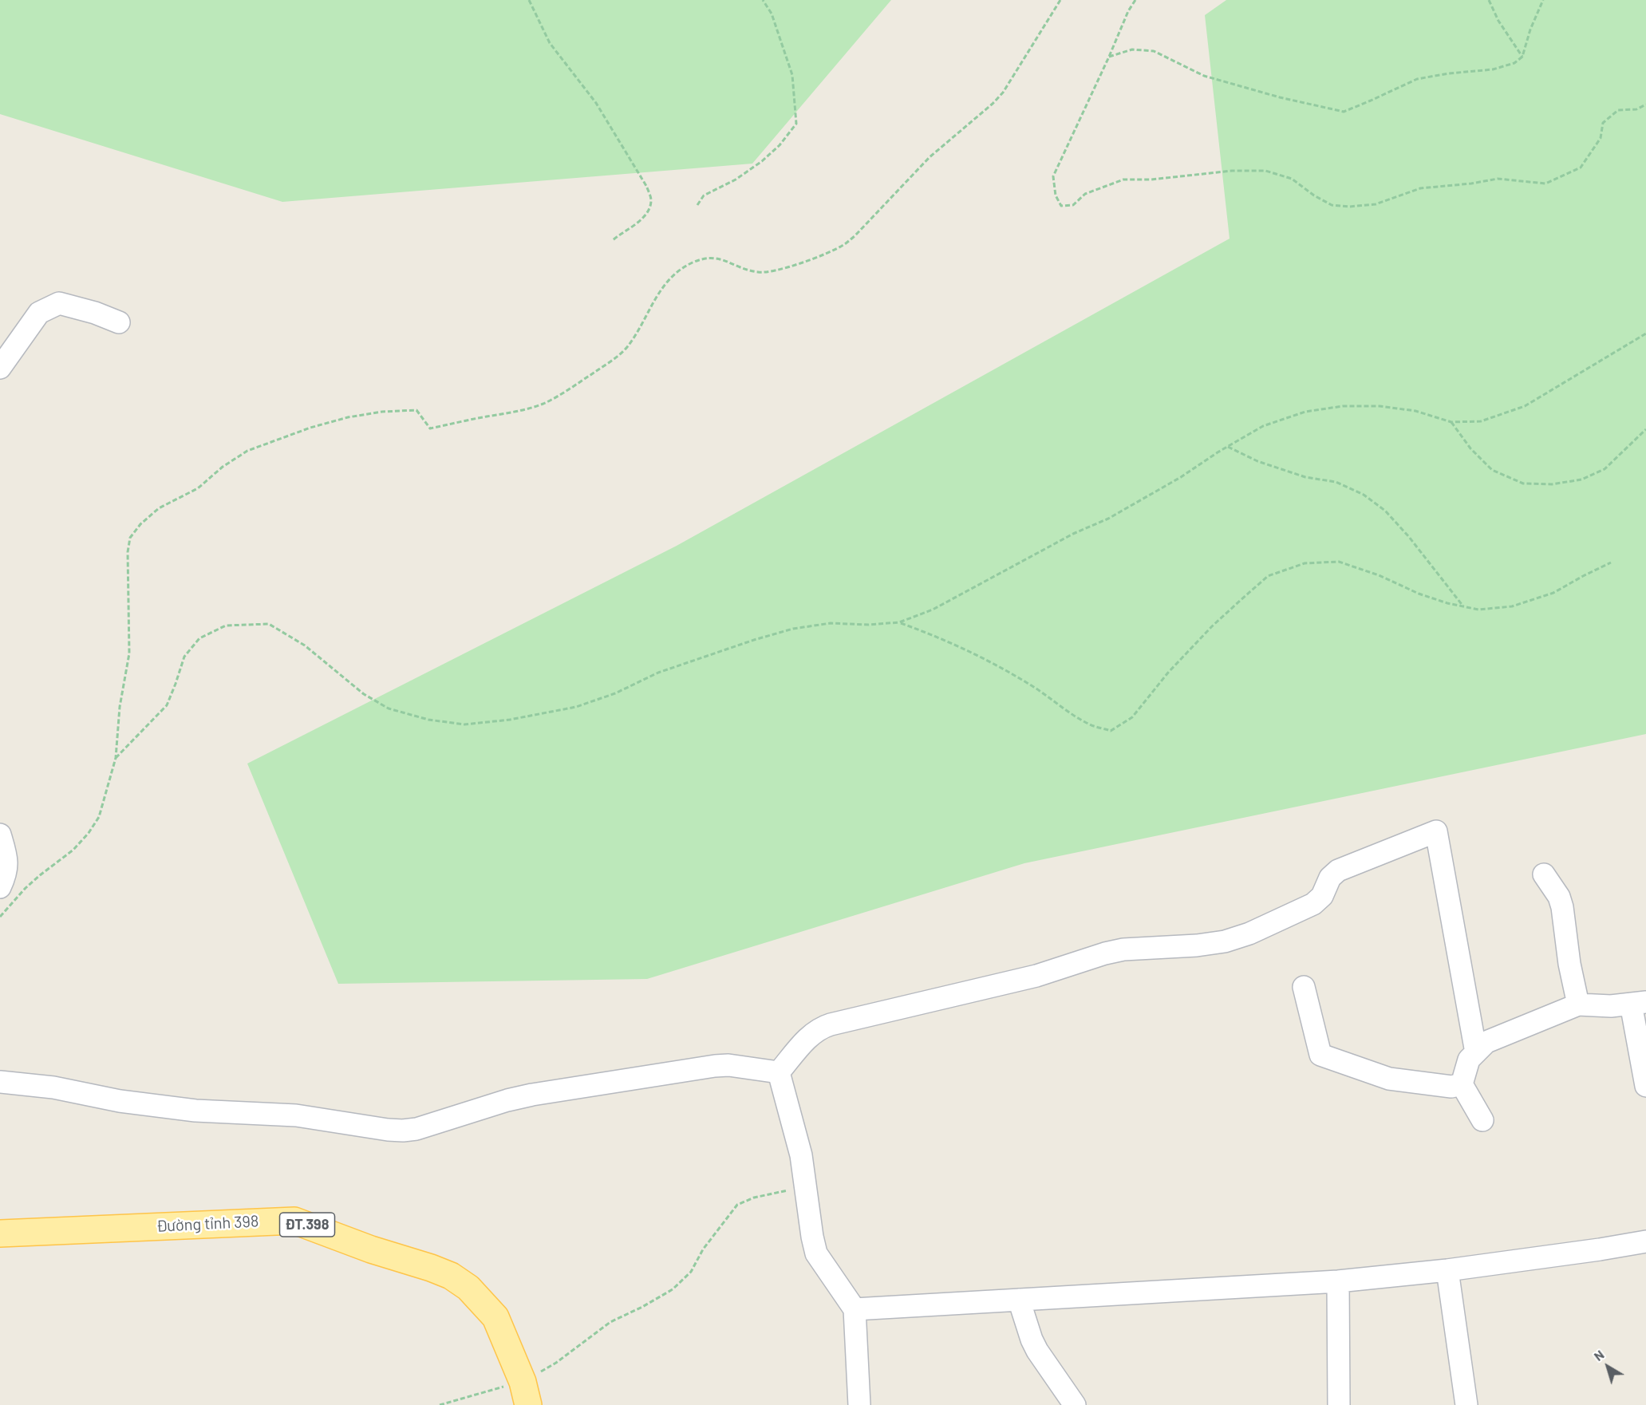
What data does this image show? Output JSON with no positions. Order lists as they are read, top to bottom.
{
  "streets": {
    "main road": ["Đường tỉnh 398", "ĐT.398"]
  },
  "north": "top left"
}
